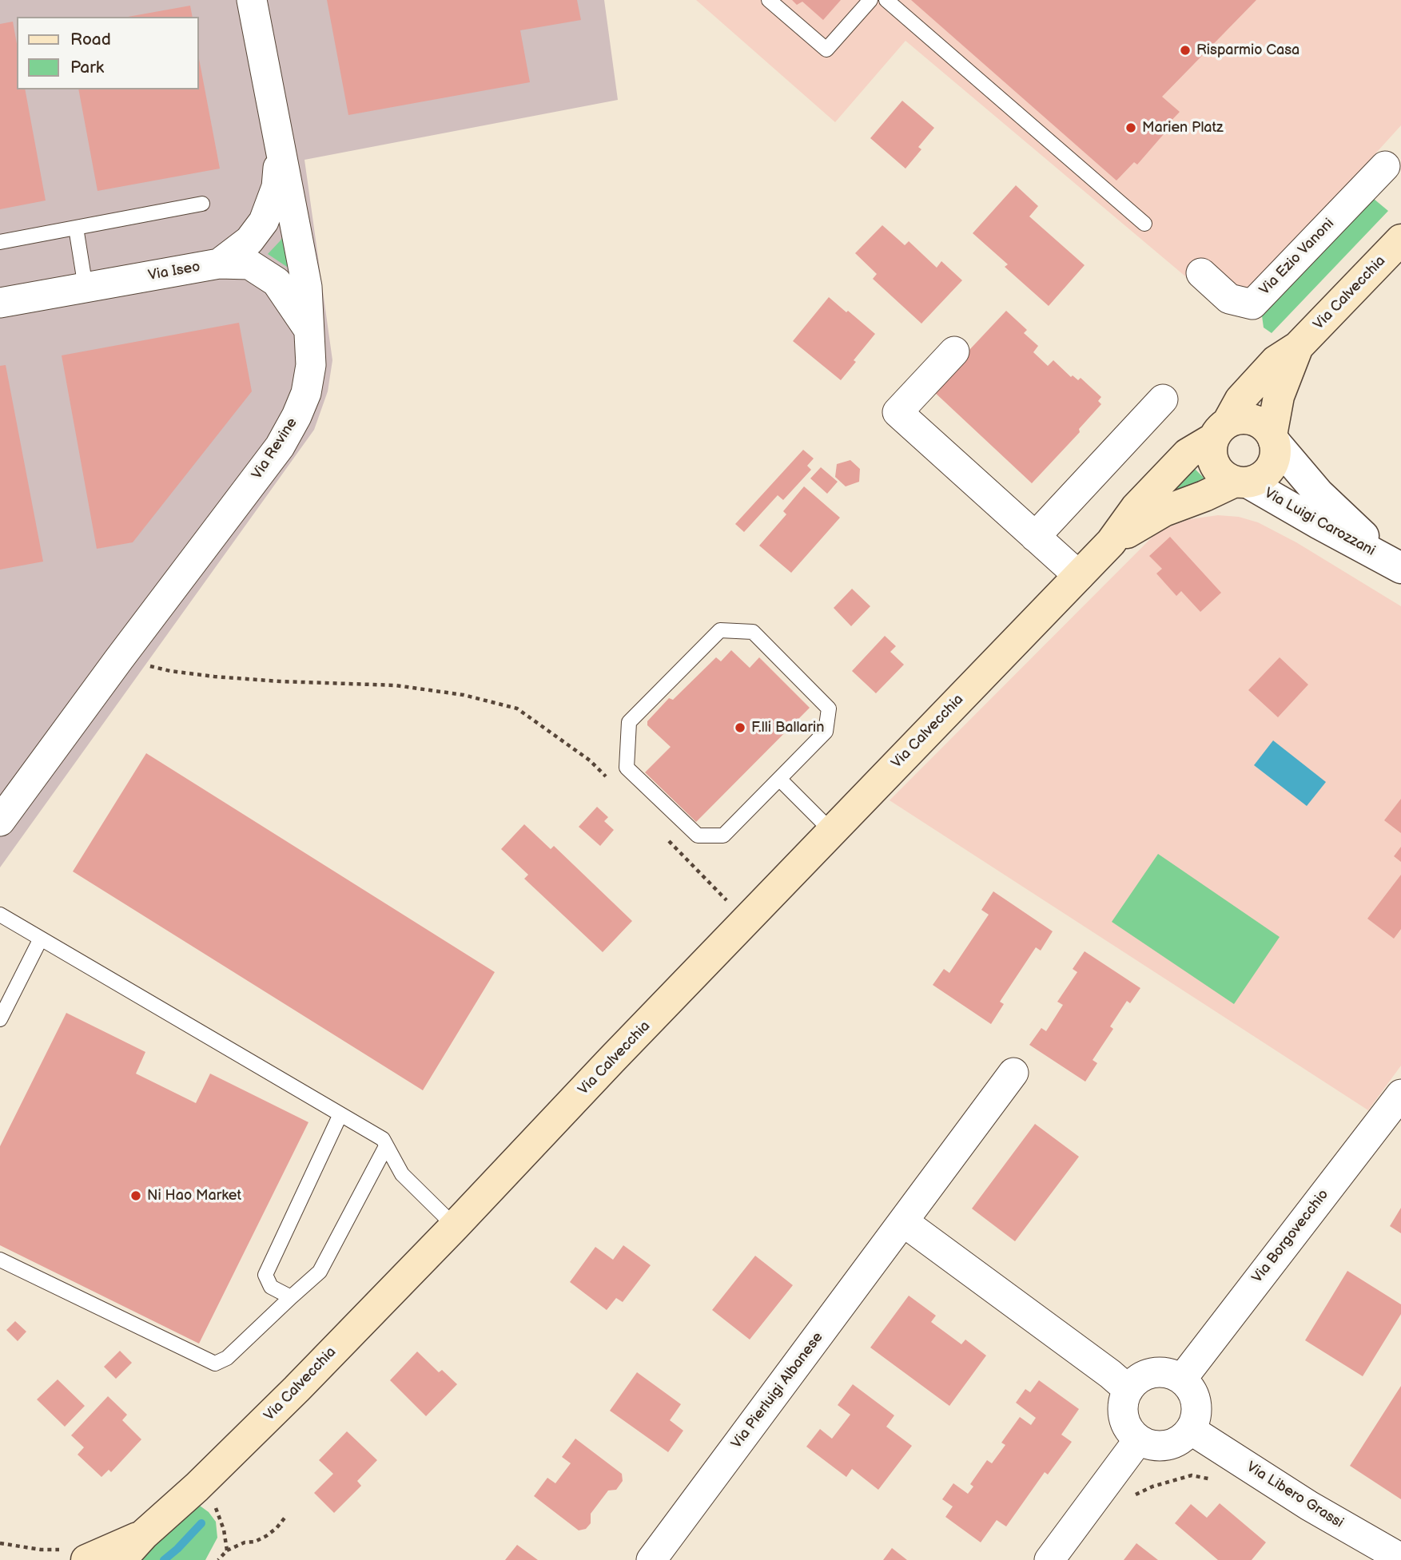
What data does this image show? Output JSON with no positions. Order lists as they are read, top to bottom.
{
  "streets": {
    "main road": ["Via Calvecchia"],
    "street": [
      "Via Ezio Vanoni",
      "Via Iseo",
      "Via Revine",
      "Via Luigi Carozzani",
      "Via Borgovecchio",
      "Via Pierluigi Albanese",
      "Via Libero Grassi"
    ]
  },
  "crossings": [
    ["Via Iseo", "Via Revine"],
    ["Via Calvecchia", "Via Luigi Carozzani"],
    ["Via Borgovecchio", "Via Libero Grassi"]
  ],
  "places": [
    "Risparmio Casa",
    "Marien Platz",
    "F.lli Ballarin",
    "Ni Hao Market"
  ],
  "legend": ["Road", "Park"]
}
